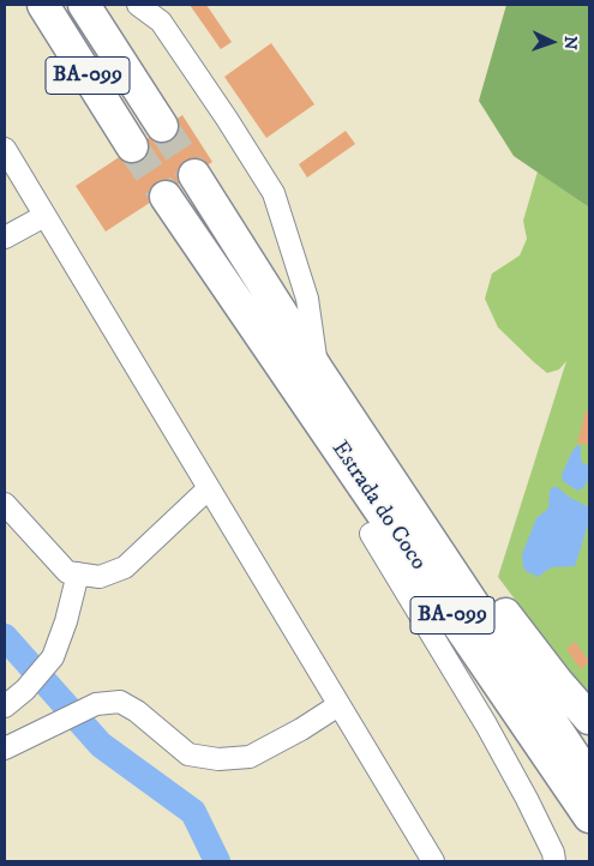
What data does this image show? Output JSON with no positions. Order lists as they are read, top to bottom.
{
  "streets": {
    "highway": ["BA-099", "Estrada do Coco"]
  },
  "north": "right"
}
